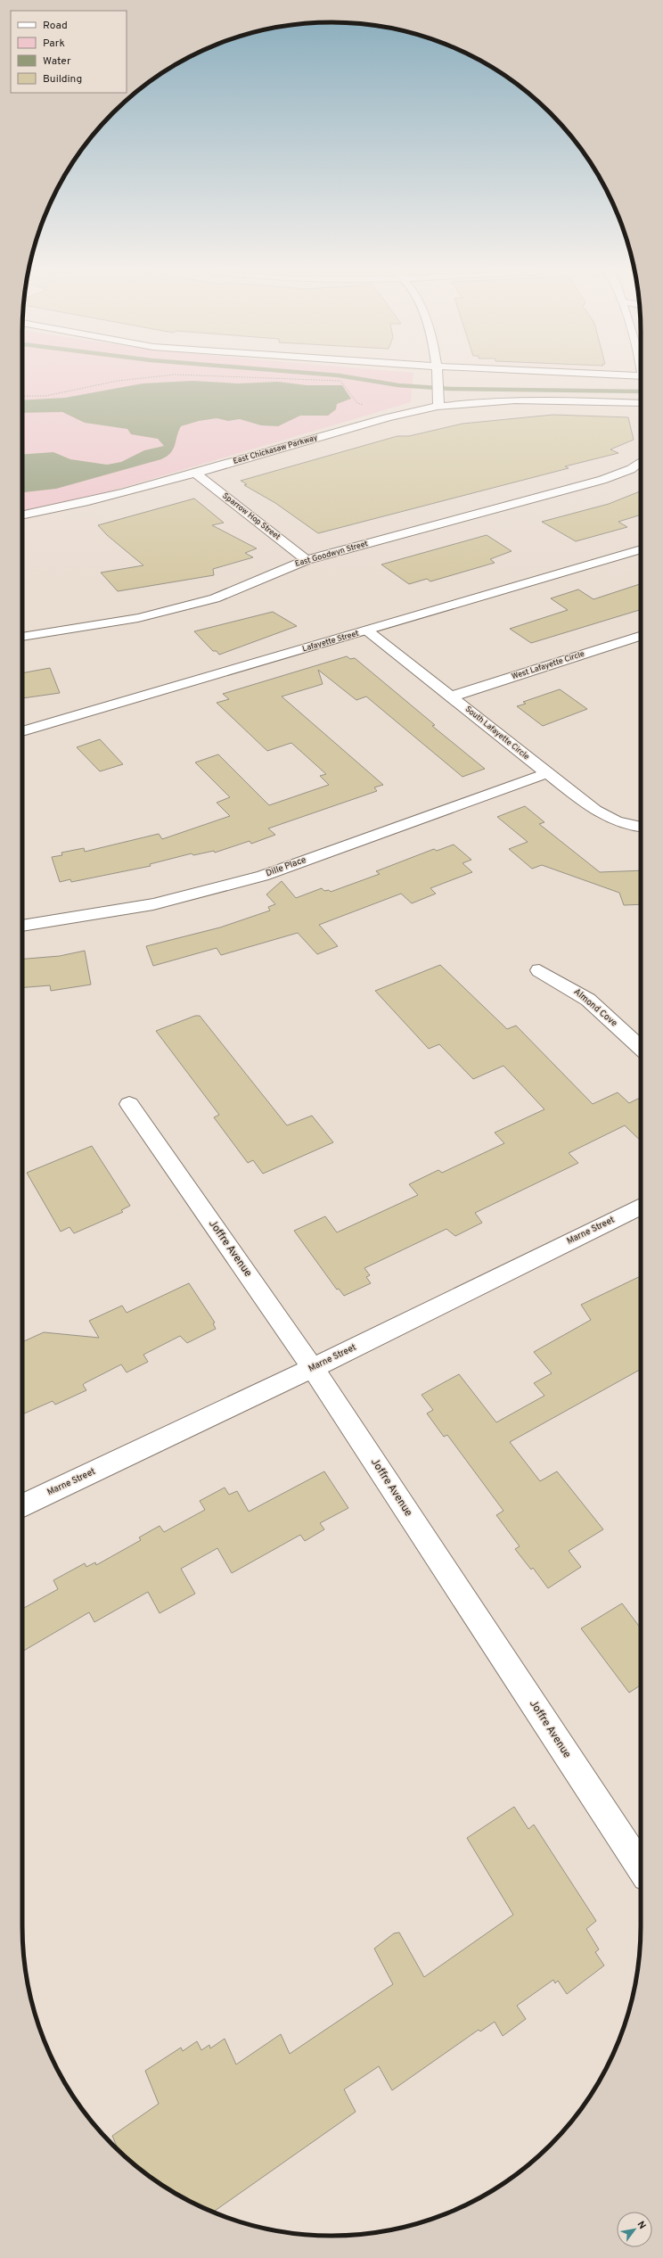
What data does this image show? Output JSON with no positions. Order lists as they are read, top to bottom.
{
  "streets": {
    "street": [
      "East Chickasaw Parkway",
      "Sparrow Hop Street",
      "East Goodwyn Street",
      "Lafayette Street",
      "West Lafayette Circle",
      "South Lafayette Circle",
      "Dille Place",
      "Almond Cove",
      "Marne Street",
      "Joffre Avenue"
    ]
  },
  "crossings": [
    ["East Chickasaw Parkway", "Sparrow Hop Street"],
    ["Sparrow Hop Street", "East Goodwyn Street"],
    ["Lafayette Street", "South Lafayette Circle"],
    ["West Lafayette Circle", "South Lafayette Circle"],
    ["South Lafayette Circle", "Dille Place"],
    ["Marne Street", "Joffre Avenue"]
  ],
  "legend": [
    "Road",
    "Park",
    "Water",
    "Building"
  ],
  "north": "top right"
}
